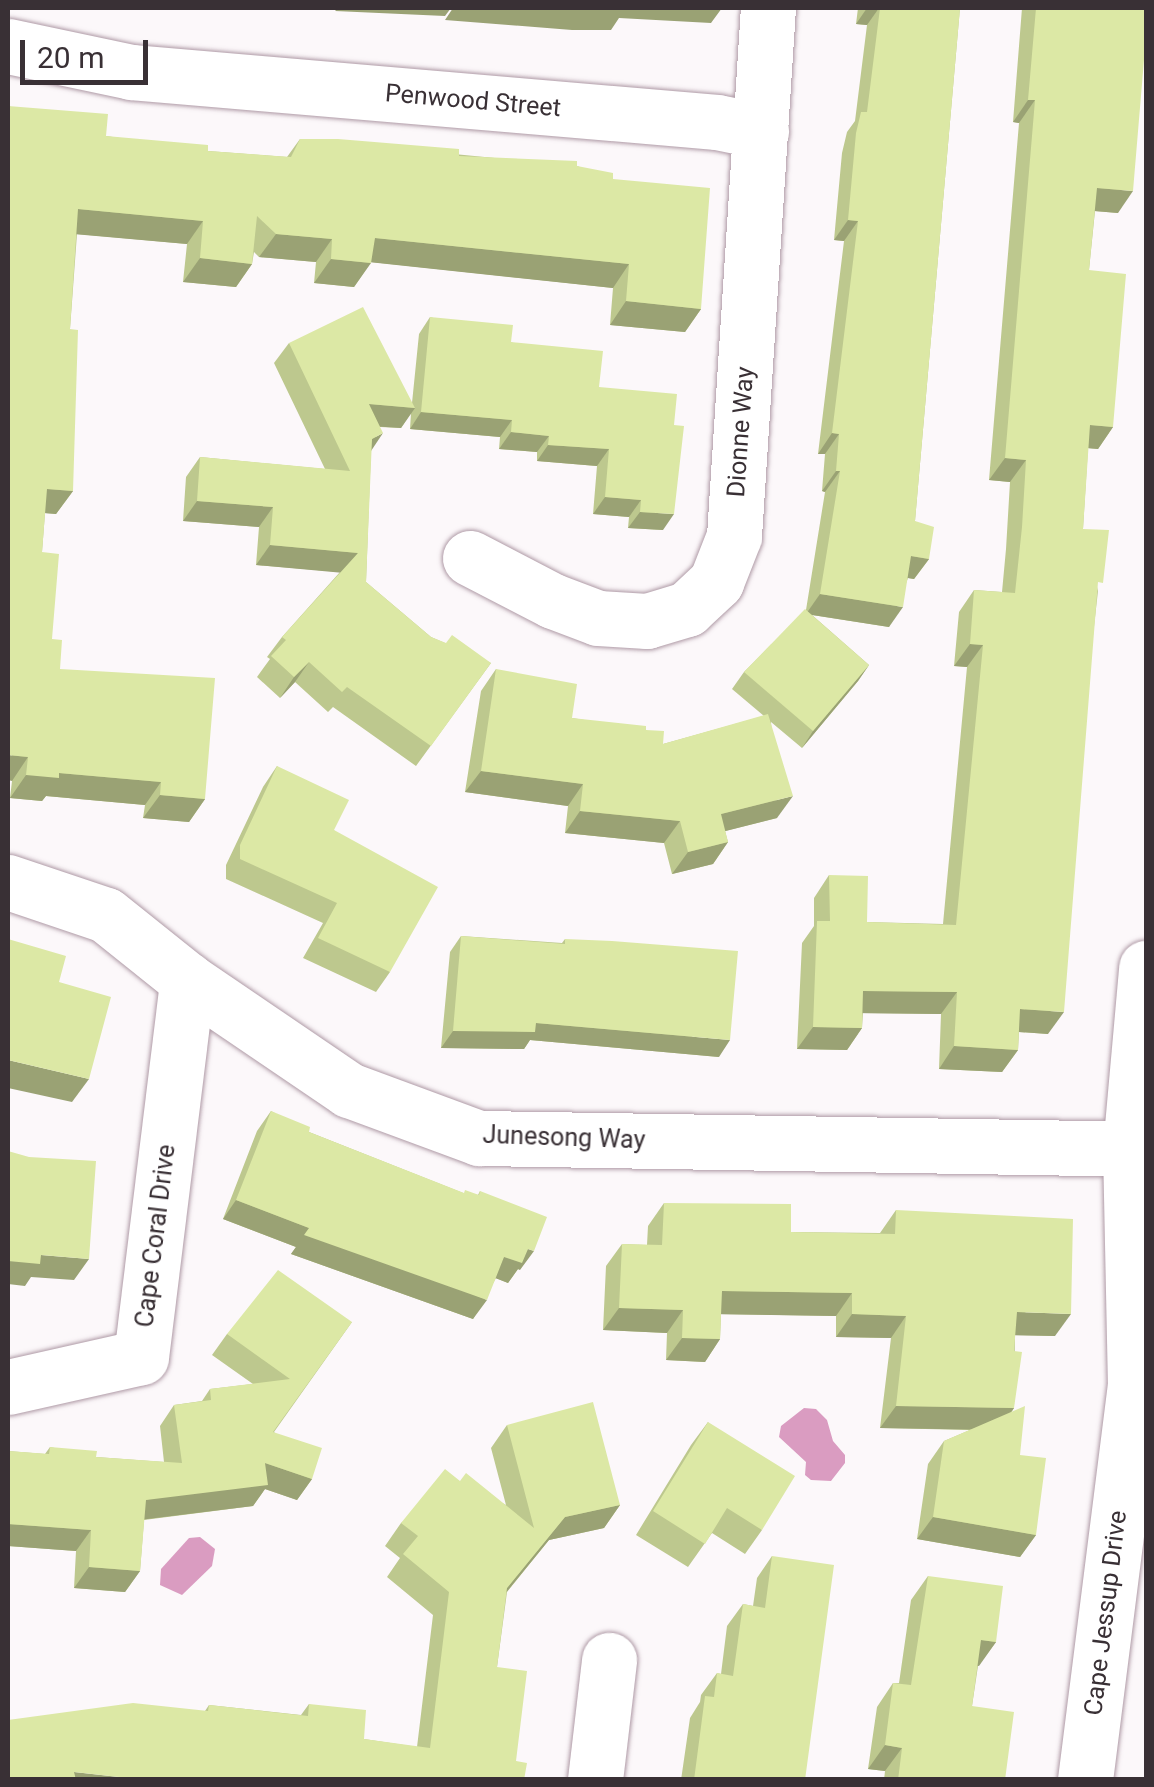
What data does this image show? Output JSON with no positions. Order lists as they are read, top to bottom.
{
  "streets": {
    "street": [
      "Penwood Street",
      "Dionne Way",
      "Junesong Way",
      "Cape Coral Drive",
      "Cape Jessup Drive"
    ]
  },
  "crossings": [
    ["Penwood Street", "Dionne Way"],
    ["Junesong Way", "Cape Coral Drive"],
    ["Junesong Way", "Cape Jessup Drive"]
  ],
  "scale_bar": "20 m"
}
